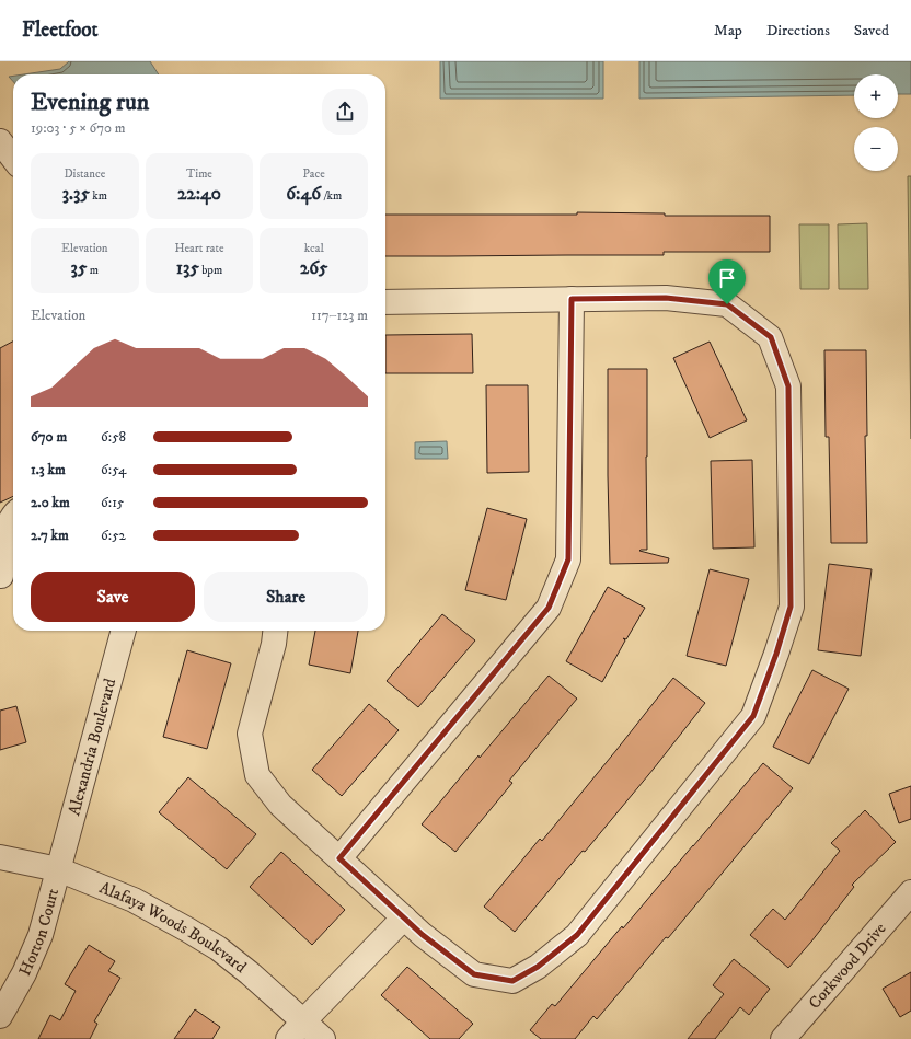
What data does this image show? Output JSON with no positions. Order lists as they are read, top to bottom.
{
  "streets": {
    "street": [
      "Alexandria Boulevard",
      "Alafaya Woods Boulevard",
      "Horton Court",
      "Corkwood Drive"
    ]
  },
  "crossings": [
    ["Alexandria Boulevard", "Alafaya Woods Boulevard"],
    ["Alexandria Boulevard", "Horton Court"],
    ["Alafaya Woods Boulevard", "Horton Court"]
  ],
  "page": {
    "header": "Fleetfoot",
    "nav": ["Map", "Directions", "Saved"],
    "map_buttons": ["+", "−"],
    "heading": ["Evening run", "19:03 · 5 × 670 m"],
    "stats": [
      ["Distance", "3.35 km"],
      ["Time", "22:40"],
      ["Pace", "6:46 /km"],
      ["Elevation", "35 m"],
      ["Heart rate", "135 bpm"],
      ["kcal", "265"]
    ],
    "chart": ["Elevation", "117–123 m"],
    "list": [
      {
        "name": "670 m",
        "note": "6:58"
      },
      {
        "name": "1.3 km",
        "note": "6:54"
      },
      {
        "name": "2.0 km",
        "note": "6:15"
      },
      {
        "name": "2.7 km",
        "note": "6:52"
      }
    ],
    "buttons": ["Save", "Share"]
  }
}
